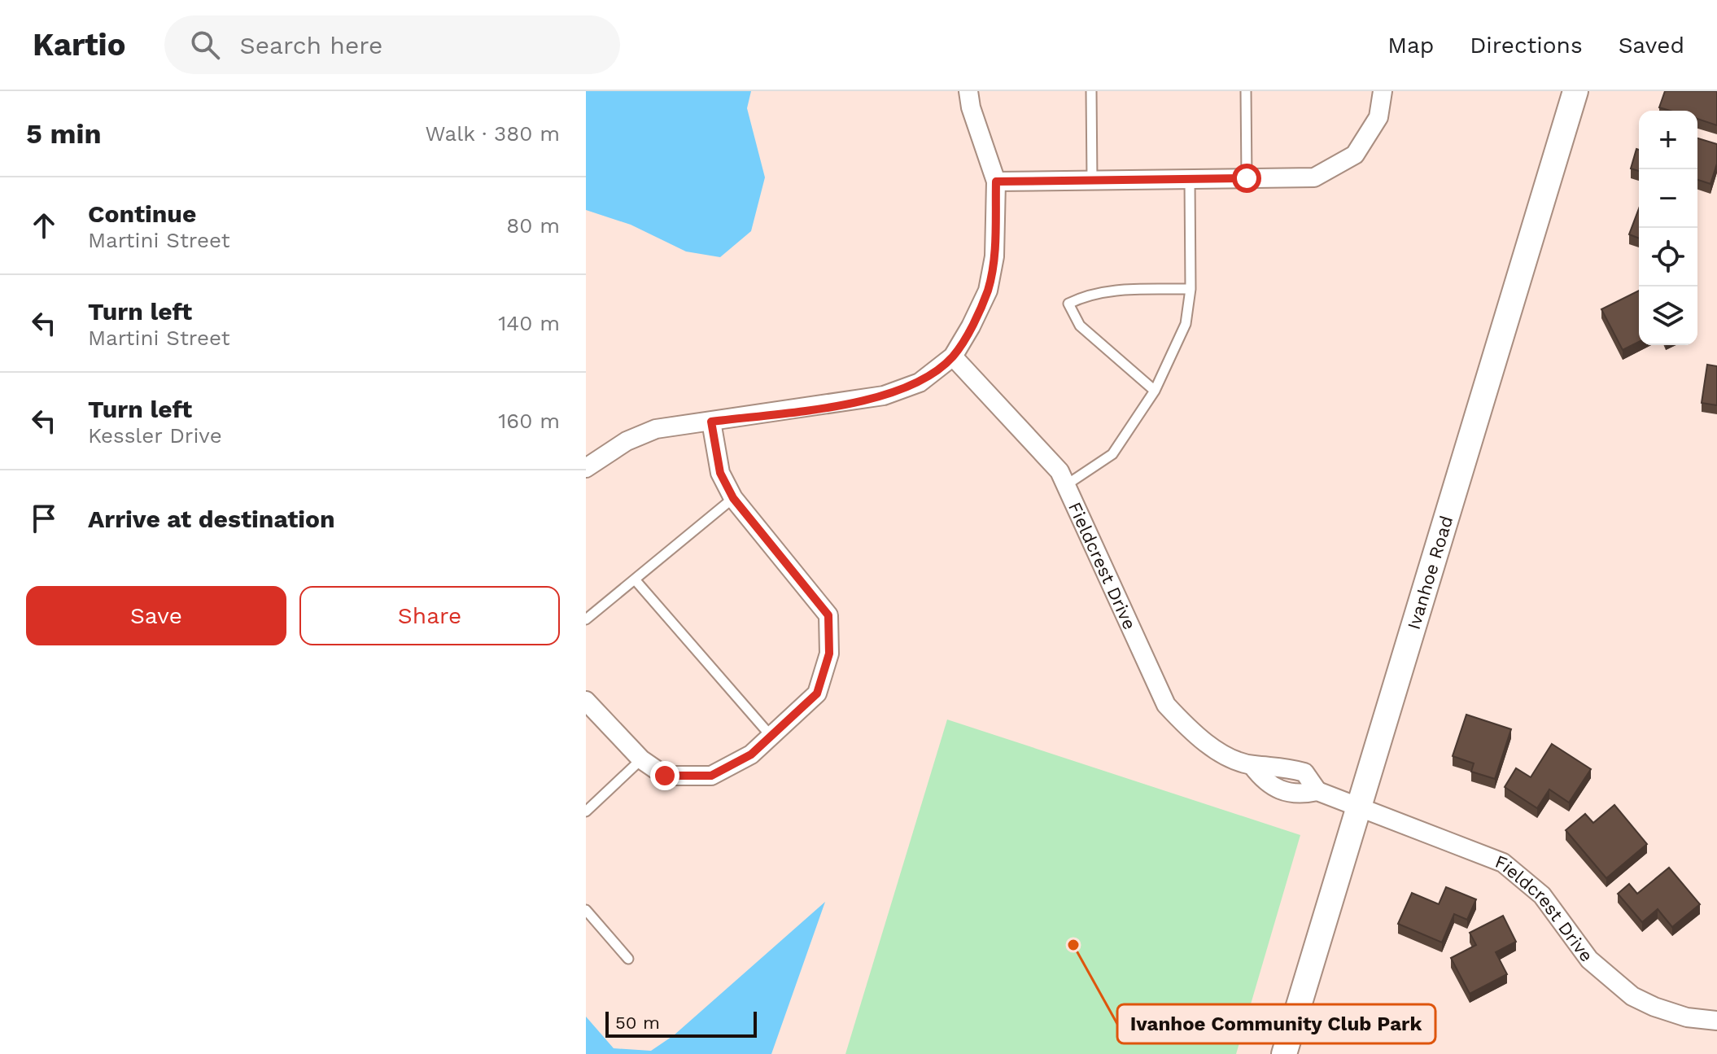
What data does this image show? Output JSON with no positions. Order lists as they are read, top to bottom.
{
  "streets": {
    "main road": ["Ivanhoe Road"],
    "street": ["Fieldcrest Drive"]
  },
  "crossings": [
    ["Fieldcrest Drive", "Ivanhoe Road"]
  ],
  "places": ["Ivanhoe Community Club Park"],
  "scale_bar": "50 m",
  "page": {
    "header": "Kartio",
    "search": "Search here",
    "nav": ["Map", "Directions", "Saved"],
    "heading": ["5 min", "Walk · 380 m"],
    "map_buttons": ["+", "−"],
    "list": [
      ["Continue", "Martini Street", "80 m"],
      ["Turn left", "Martini Street", "140 m"],
      ["Turn left", "Kessler Drive", "160 m"],
      "Arrive at destination"
    ],
    "buttons": ["Save", "Share"],
    "scale": "50 m"
  }
}
